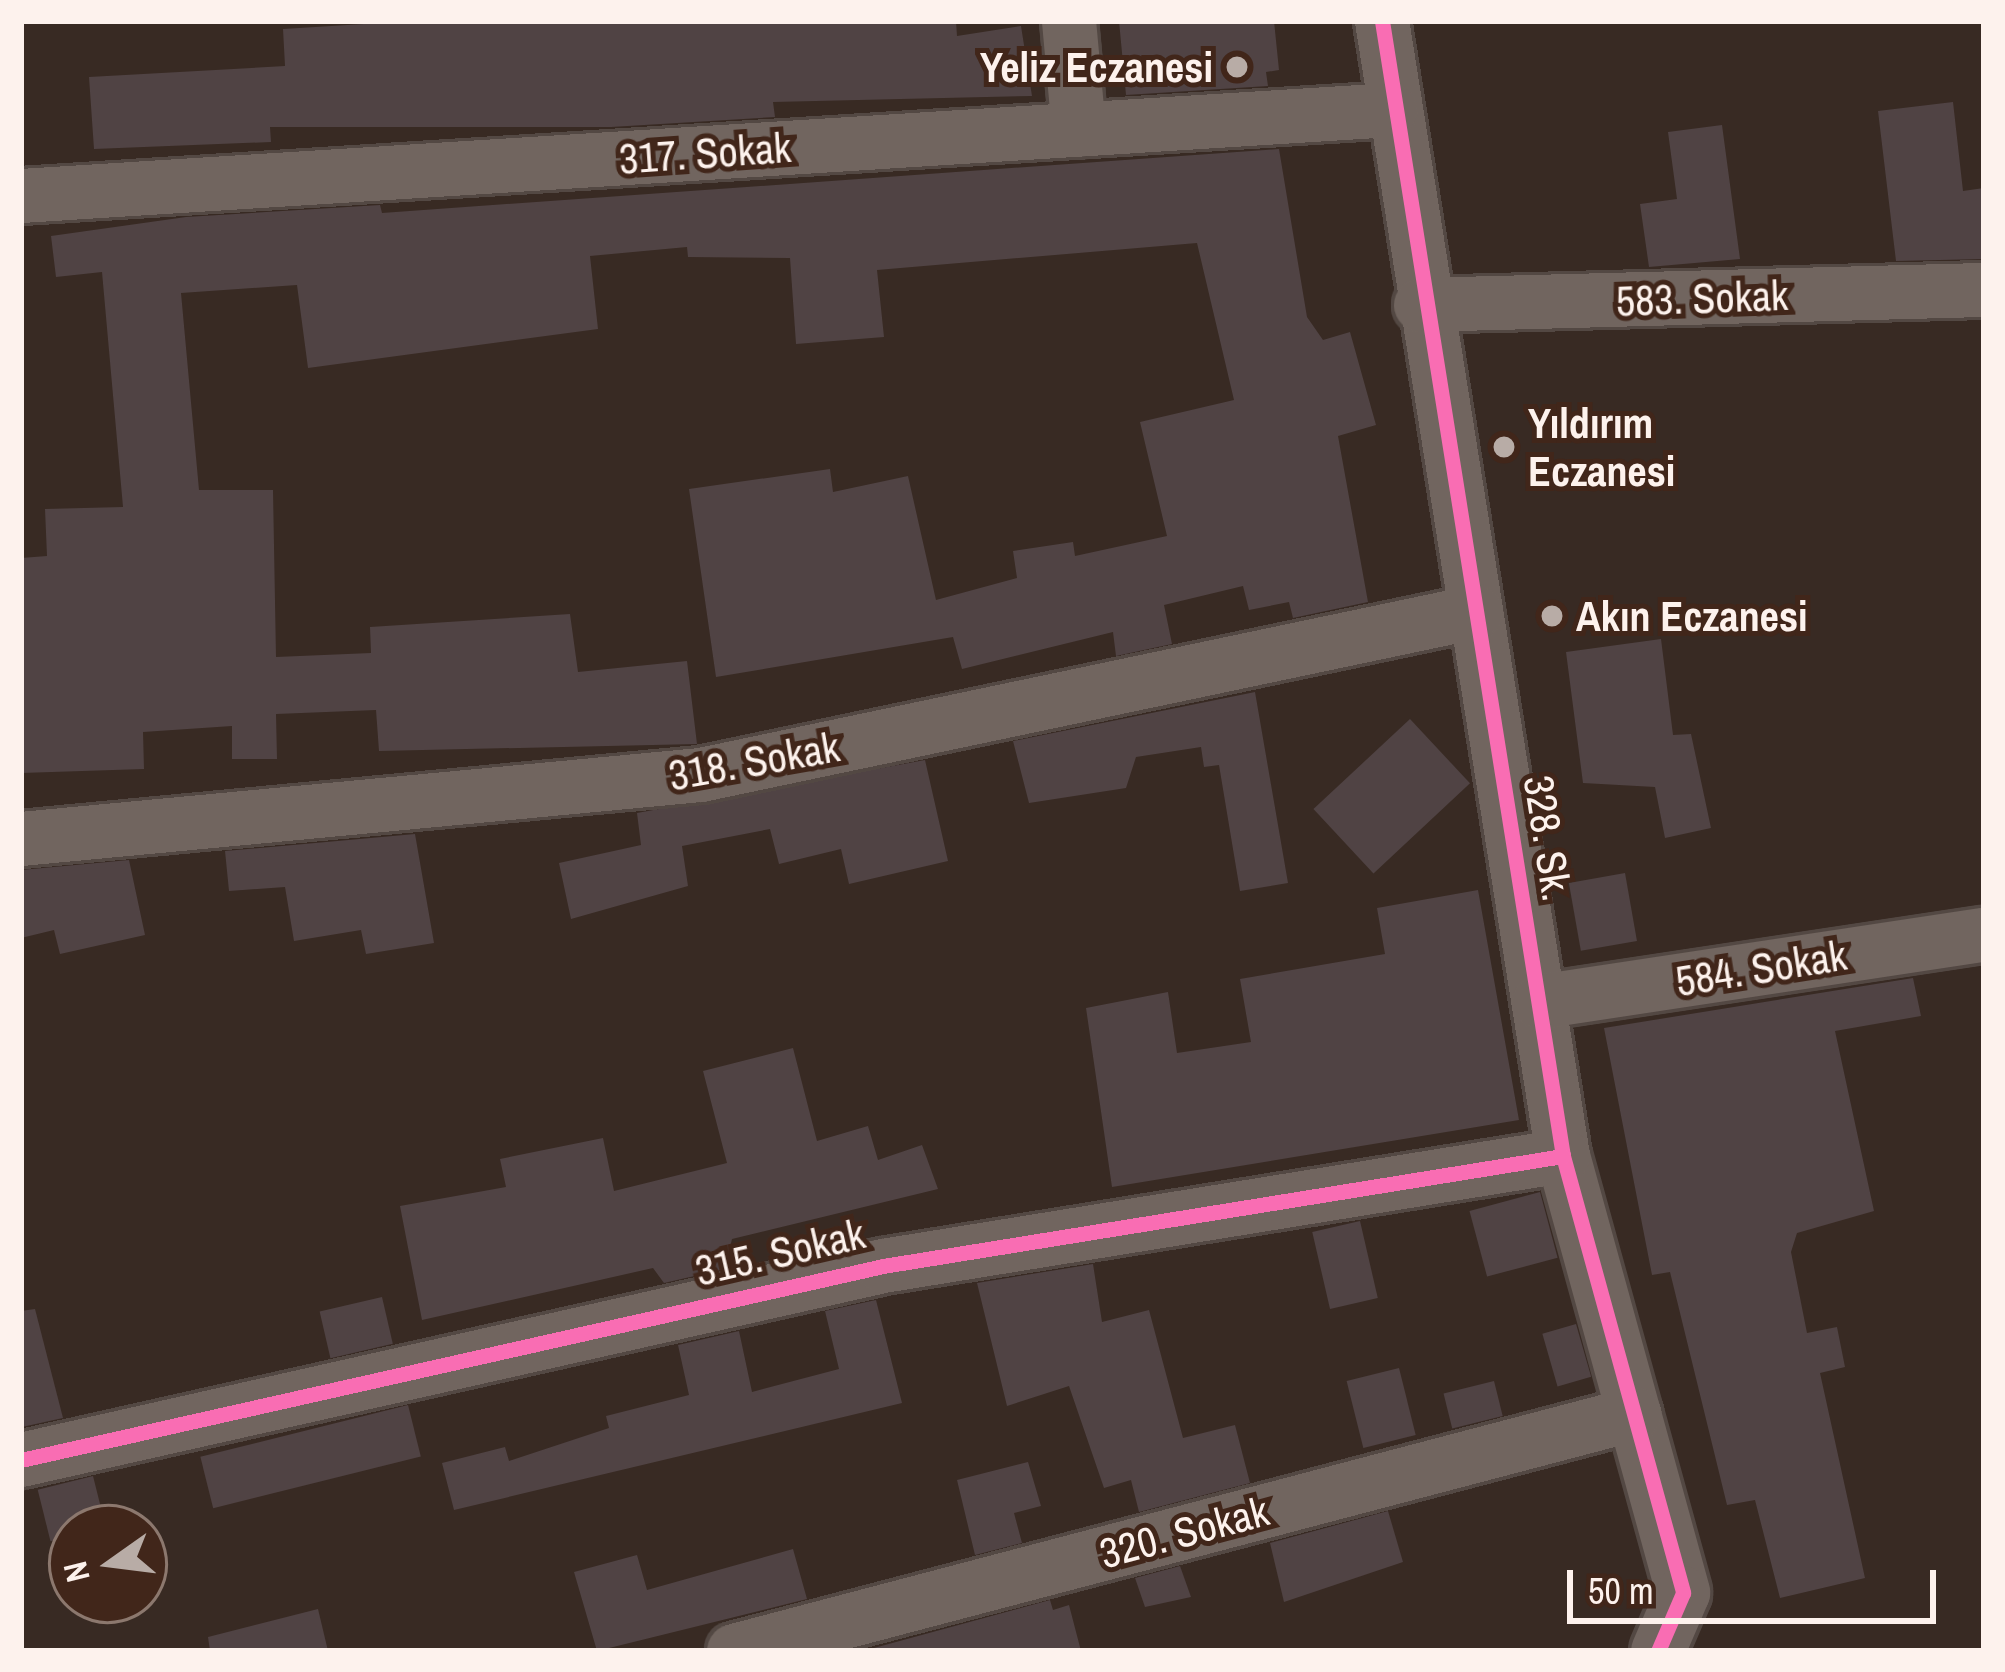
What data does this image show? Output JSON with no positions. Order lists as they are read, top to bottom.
{
  "streets": {
    "street": [
      "317. Sokak",
      "583. Sokak",
      "318. Sokak",
      "328. Sk.",
      "584. Sokak",
      "315. Sokak",
      "320. Sokak"
    ]
  },
  "crossings": [
    ["317. Sokak", "328. Sk."],
    ["583. Sokak", "328. Sk."],
    ["318. Sokak", "328. Sk."],
    ["328. Sk.", "584. Sokak"],
    ["328. Sk.", "315. Sokak"],
    ["328. Sk.", "320. Sokak"]
  ],
  "places": ["Yeliz Eczanesi", "Yıldırım Eczanesi", "Akın Eczanesi"],
  "scale_bar": "50 m",
  "north": "left"
}
